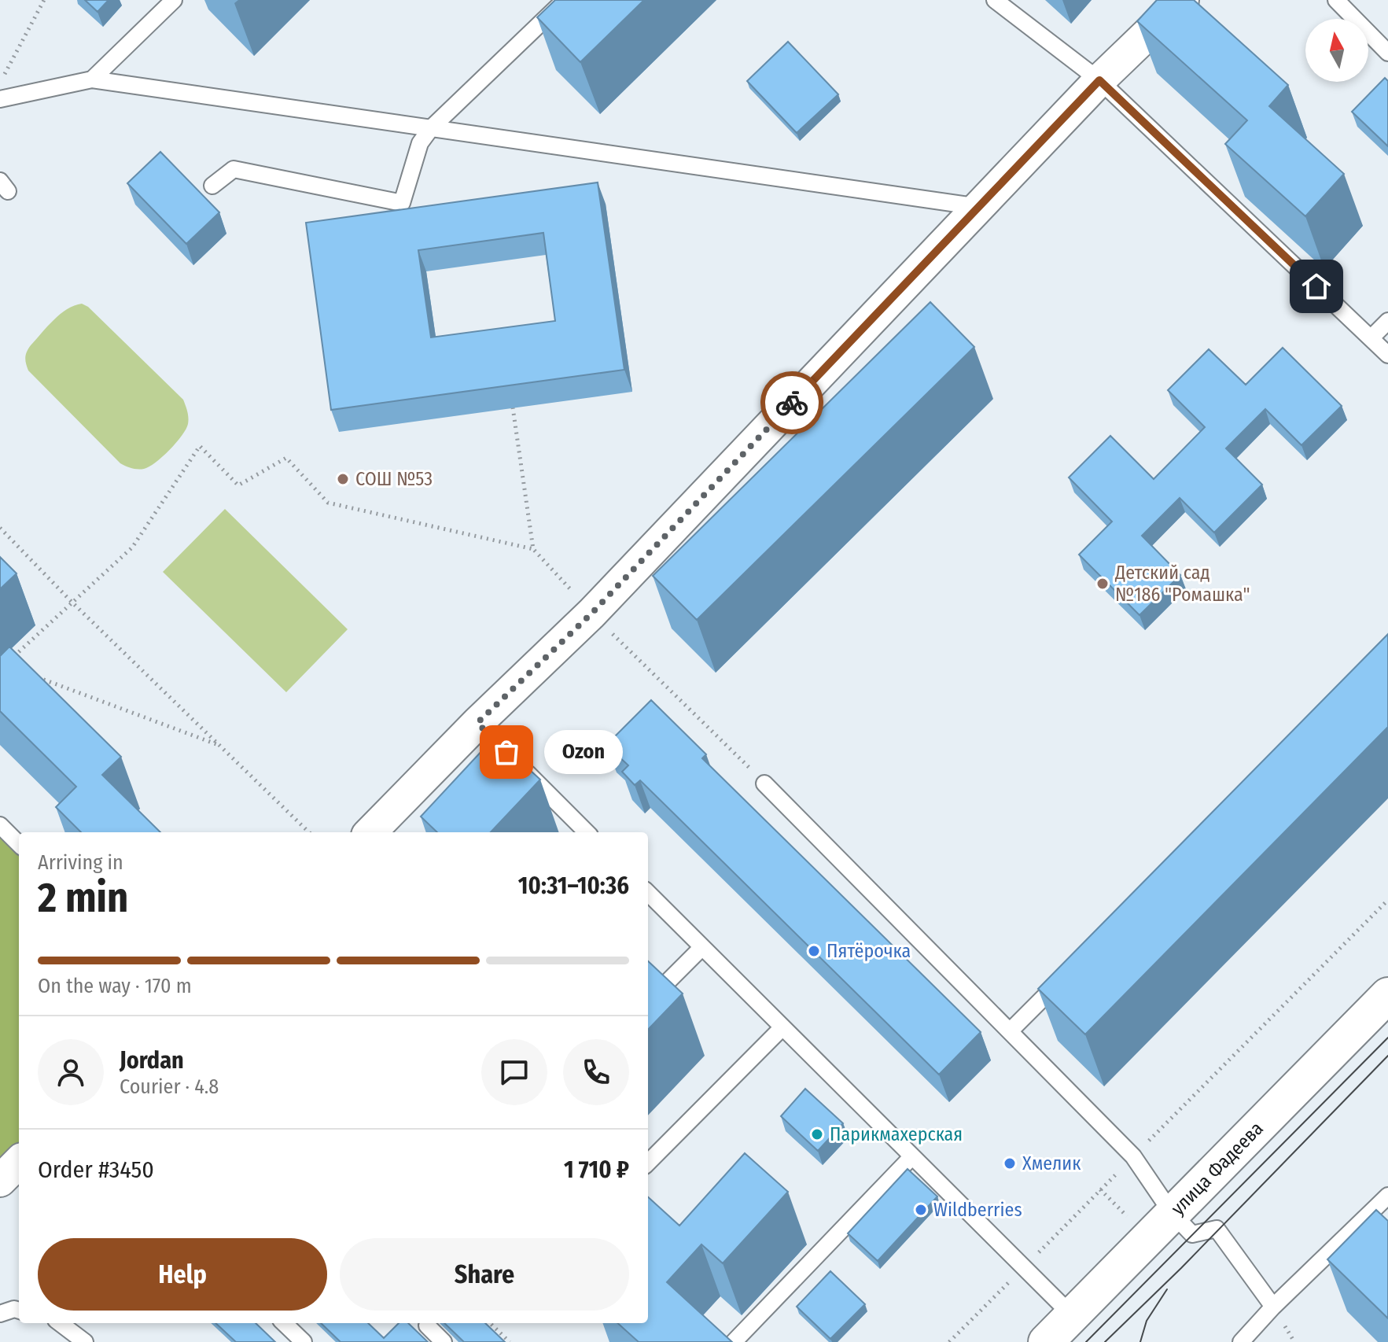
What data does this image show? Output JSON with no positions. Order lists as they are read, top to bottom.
{
  "streets": {
    "street": ["улица Фадеева"]
  },
  "places": [
    "СОШ №53",
    "Детский сад №186 \"Ромашка\"",
    "Ozon",
    "Пятёрочка",
    "Парикмахерская",
    "Хмелик",
    "Wildberries"
  ],
  "north": "top",
  "page": {
    "bubble": "Ozon",
    "heading": ["2 min", "Arriving in", "10:31–10:36"],
    "panel": [
      "Jordan",
      "Courier · 4.8",
      "Order #3450",
      "1 710 ₽"
    ],
    "bar": "On the way · 170 m",
    "buttons": ["Help", "Share"]
  }
}
